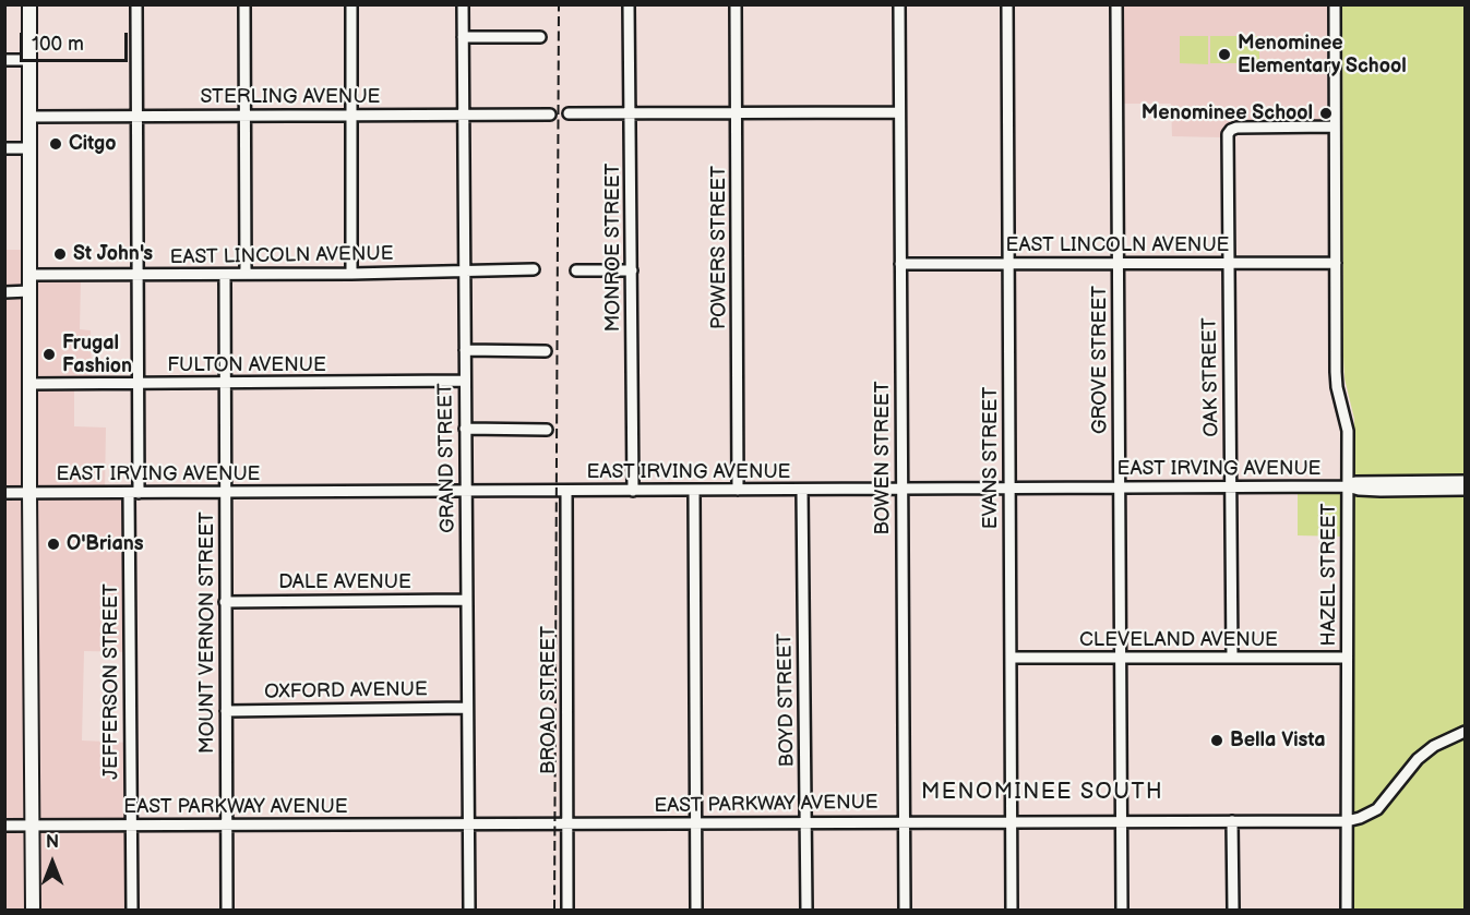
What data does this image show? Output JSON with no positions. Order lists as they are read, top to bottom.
{
  "streets": {
    "street": [
      "STERLING AVENUE",
      "EAST LINCOLN AVENUE",
      "MONROE STREET",
      "POWERS STREET",
      "GROVE STREET",
      "FULTON AVENUE",
      "OAK STREET",
      "GRAND STREET",
      "BOWEN STREET",
      "EVANS STREET",
      "EAST IRVING AVENUE",
      "HAZEL STREET",
      "DALE AVENUE",
      "MOUNT VERNON STREET",
      "CLEVELAND AVENUE",
      "JEFFERSON STREET",
      "OXFORD AVENUE",
      "BROAD STREET",
      "BOYD STREET",
      "EAST PARKWAY AVENUE"
    ]
  },
  "crossings": [
    ["STERLING AVENUE", "GRAND STREET"],
    ["STERLING AVENUE", "JEFFERSON STREET"],
    ["EAST LINCOLN AVENUE", "GROVE STREET"],
    ["EAST LINCOLN AVENUE", "OAK STREET"],
    ["EAST LINCOLN AVENUE", "GRAND STREET"],
    ["EAST LINCOLN AVENUE", "BOWEN STREET"],
    ["EAST LINCOLN AVENUE", "EVANS STREET"],
    ["EAST LINCOLN AVENUE", "HAZEL STREET"],
    ["EAST LINCOLN AVENUE", "MOUNT VERNON STREET"],
    ["EAST LINCOLN AVENUE", "JEFFERSON STREET"],
    ["MONROE STREET", "EAST IRVING AVENUE"],
    ["POWERS STREET", "EAST IRVING AVENUE"],
    ["GROVE STREET", "EAST IRVING AVENUE"],
    ["GROVE STREET", "CLEVELAND AVENUE"],
    ["GROVE STREET", "EAST PARKWAY AVENUE"],
    ["FULTON AVENUE", "GRAND STREET"],
    ["FULTON AVENUE", "MOUNT VERNON STREET"],
    ["FULTON AVENUE", "JEFFERSON STREET"],
    ["OAK STREET", "EAST IRVING AVENUE"],
    ["OAK STREET", "HAZEL STREET"],
    ["OAK STREET", "CLEVELAND AVENUE"],
    ["GRAND STREET", "EAST IRVING AVENUE"],
    ["GRAND STREET", "DALE AVENUE"],
    ["GRAND STREET", "OXFORD AVENUE"],
    ["GRAND STREET", "EAST PARKWAY AVENUE"],
    ["BOWEN STREET", "EAST IRVING AVENUE"],
    ["BOWEN STREET", "EAST PARKWAY AVENUE"],
    ["EVANS STREET", "EAST IRVING AVENUE"],
    ["EVANS STREET", "CLEVELAND AVENUE"],
    ["EVANS STREET", "EAST PARKWAY AVENUE"],
    ["EAST IRVING AVENUE", "HAZEL STREET"],
    ["EAST IRVING AVENUE", "MOUNT VERNON STREET"],
    ["EAST IRVING AVENUE", "JEFFERSON STREET"],
    ["EAST IRVING AVENUE", "BROAD STREET"],
    ["EAST IRVING AVENUE", "BOYD STREET"],
    ["HAZEL STREET", "CLEVELAND AVENUE"],
    ["HAZEL STREET", "EAST PARKWAY AVENUE"],
    ["DALE AVENUE", "MOUNT VERNON STREET"],
    ["MOUNT VERNON STREET", "OXFORD AVENUE"],
    ["MOUNT VERNON STREET", "EAST PARKWAY AVENUE"],
    ["JEFFERSON STREET", "EAST PARKWAY AVENUE"],
    ["BROAD STREET", "EAST PARKWAY AVENUE"],
    ["BOYD STREET", "EAST PARKWAY AVENUE"]
  ],
  "districts": ["MENOMINEE SOUTH"],
  "places": [
    "Menominee Elementary School",
    "Menominee School",
    "Citgo",
    "St John's",
    "Frugal Fashion",
    "O'Brians",
    "Bella Vista"
  ],
  "scale_bar": "100 m",
  "north": "top"
}
